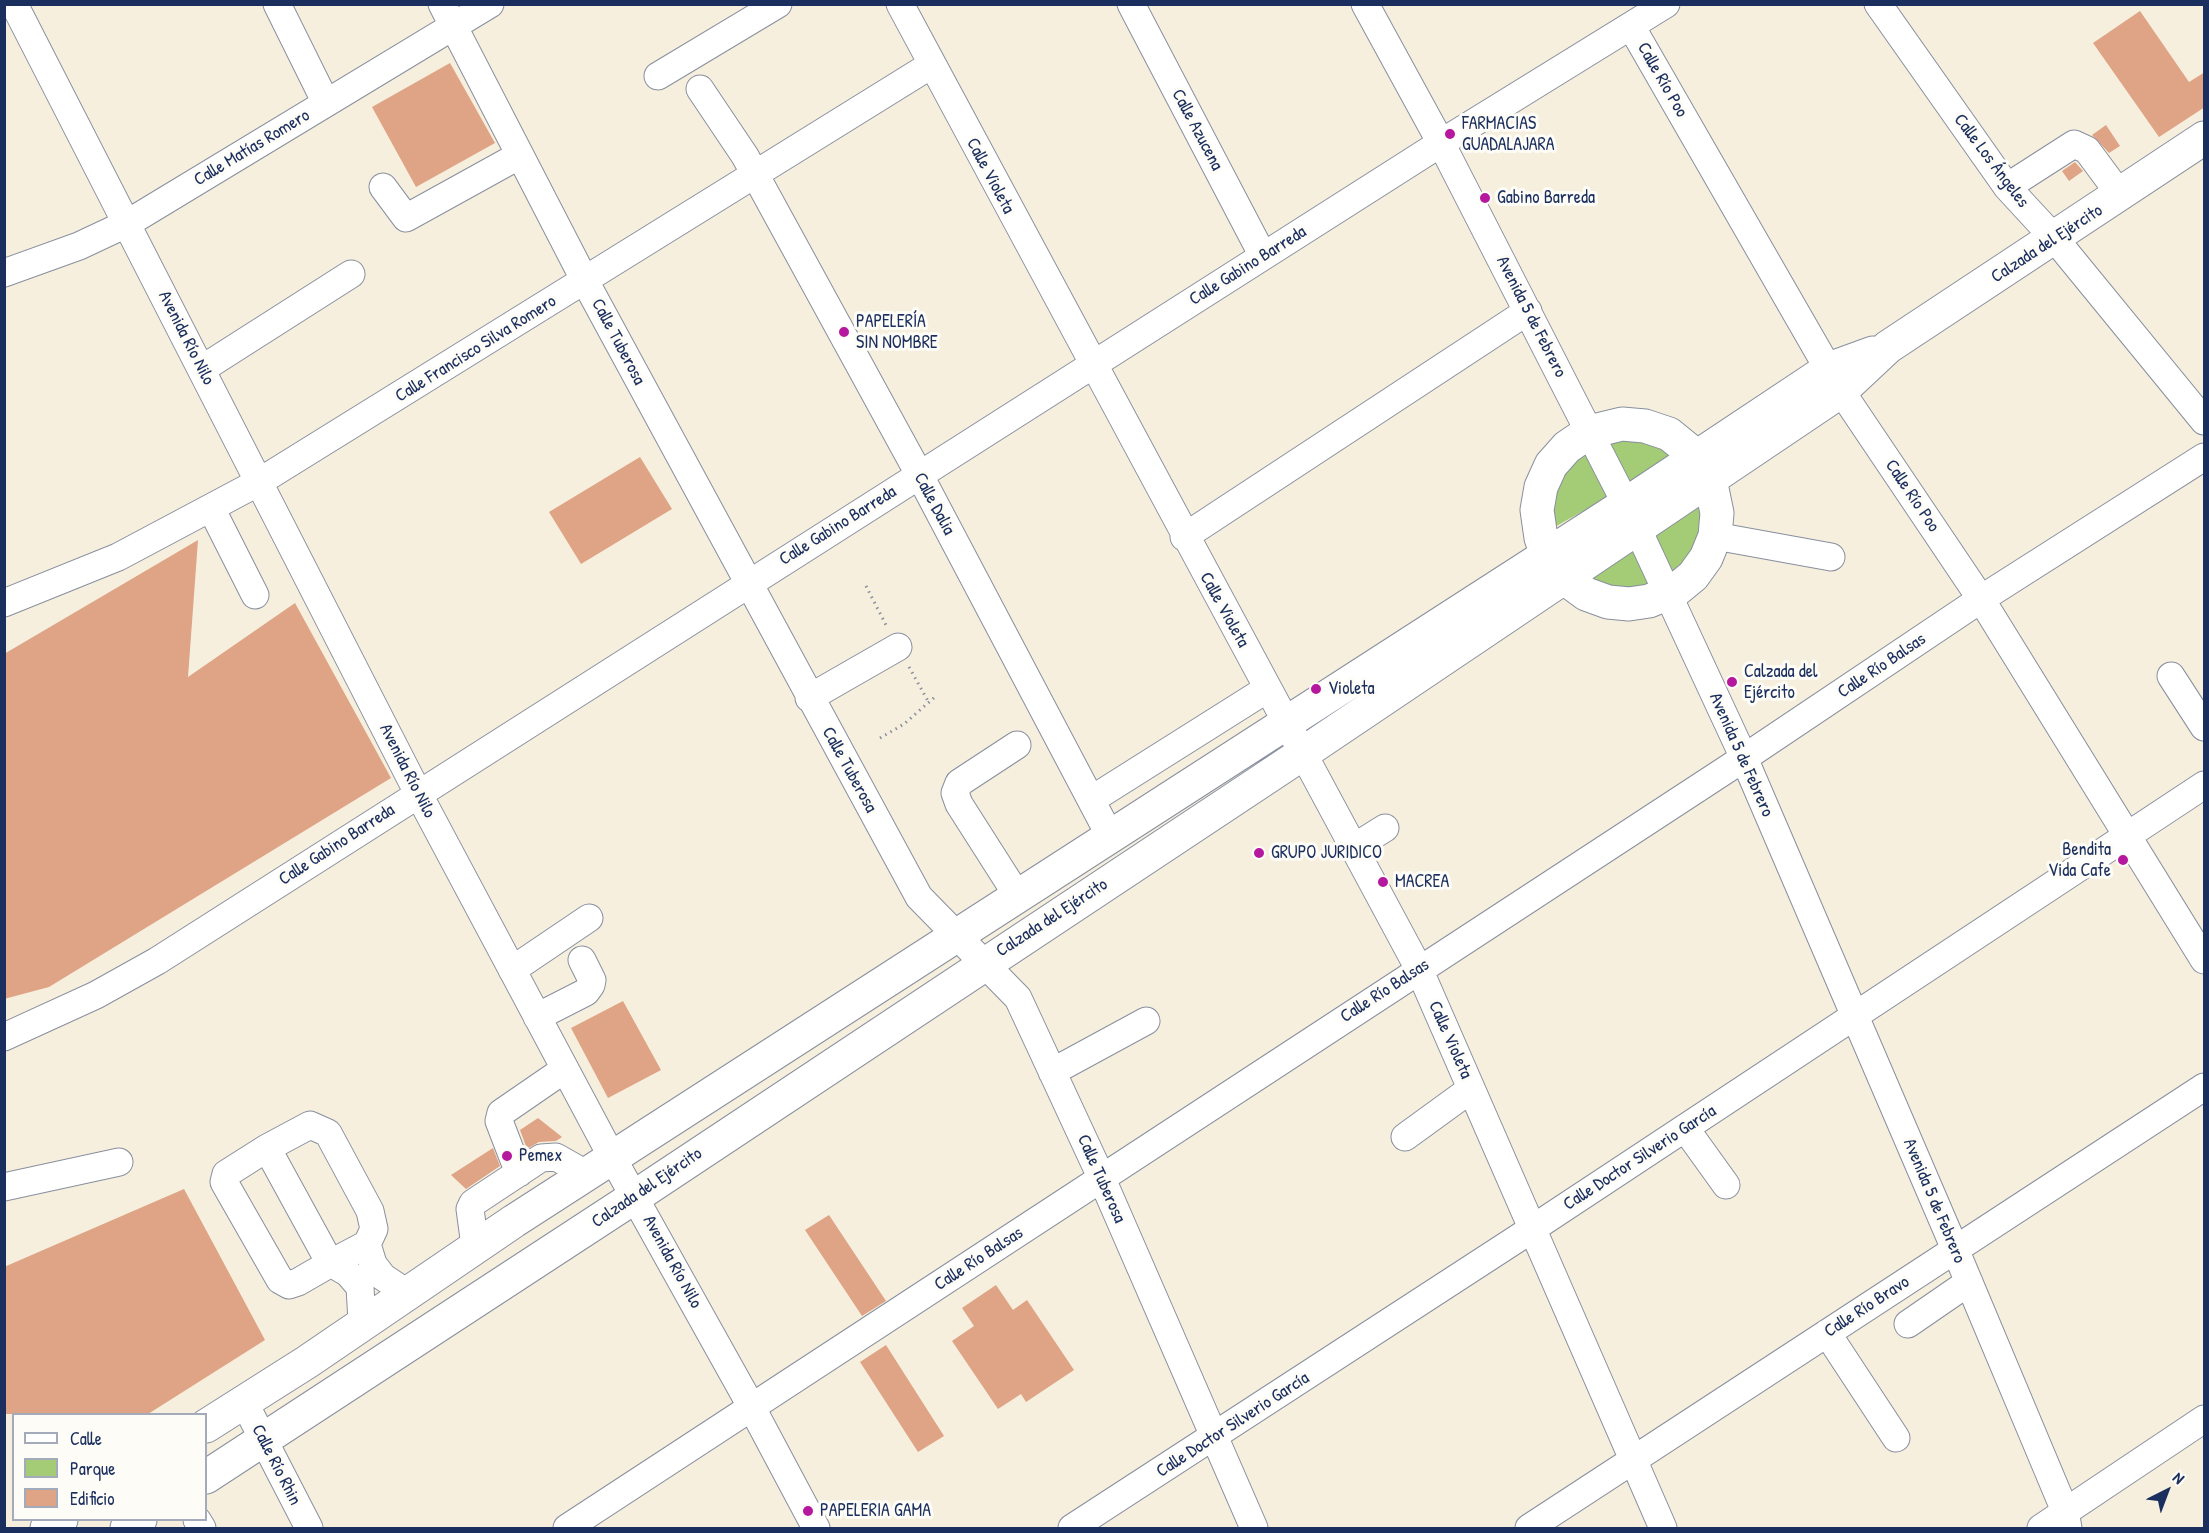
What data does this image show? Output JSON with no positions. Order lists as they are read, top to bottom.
{
  "streets": {
    "main road": ["Calzada del Ejército"],
    "street": [
      "Calle Río Poo",
      "Calle Azucena",
      "Calle Matías Romero",
      "Calle Los Ángeles",
      "Calle Violeta",
      "Calle Gabino Barreda",
      "Avenida 5 de Febrero",
      "Avenida Río Nilo",
      "Calle Tuberosa",
      "Calle Francisco Silva Romero",
      "Calle Dalia",
      "Calle Río Balsas",
      "Calle Doctor Silverio García",
      "Calle Río Bravo",
      "Calle Río Rhin"
    ]
  },
  "crossings": [
    ["Calle Río Poo", "Calzada del Ejército"],
    ["Calle Río Poo", "Calle Gabino Barreda"],
    ["Calle Río Poo", "Calle Río Balsas"],
    ["Calle Río Poo", "Calle Doctor Silverio García"],
    ["Calle Azucena", "Calle Gabino Barreda"],
    ["Calle Matías Romero", "Avenida Río Nilo"],
    ["Calle Matías Romero", "Calle Tuberosa"],
    ["Calle Los Ángeles", "Calzada del Ejército"],
    ["Calle Violeta", "Calzada del Ejército"],
    ["Calle Violeta", "Calle Gabino Barreda"],
    ["Calle Violeta", "Calle Francisco Silva Romero"],
    ["Calle Violeta", "Calle Río Balsas"],
    ["Calle Violeta", "Calle Doctor Silverio García"],
    ["Calle Violeta", "Calle Río Bravo"],
    ["Calzada del Ejército", "Avenida 5 de Febrero"],
    ["Calzada del Ejército", "Avenida Río Nilo"],
    ["Calzada del Ejército", "Calle Tuberosa"],
    ["Calzada del Ejército", "Calle Dalia"],
    ["Calzada del Ejército", "Calle Río Rhin"],
    ["Calle Gabino Barreda", "Avenida 5 de Febrero"],
    ["Calle Gabino Barreda", "Avenida Río Nilo"],
    ["Calle Gabino Barreda", "Calle Tuberosa"],
    ["Calle Gabino Barreda", "Calle Dalia"],
    ["Avenida 5 de Febrero", "Calle Río Balsas"],
    ["Avenida 5 de Febrero", "Calle Doctor Silverio García"],
    ["Avenida 5 de Febrero", "Calle Río Bravo"],
    ["Avenida Río Nilo", "Calle Francisco Silva Romero"],
    ["Avenida Río Nilo", "Calle Río Balsas"],
    ["Calle Tuberosa", "Calle Francisco Silva Romero"],
    ["Calle Tuberosa", "Calle Río Balsas"],
    ["Calle Tuberosa", "Calle Doctor Silverio García"],
    ["Calle Francisco Silva Romero", "Calle Dalia"]
  ],
  "places": [
    "FARMACIAS GUADALAJARA",
    "Gabino Barreda",
    "PAPELERÍA SIN NOMBRE",
    "Calzada del Ejército",
    "Violeta",
    "GRUPO JURIDICO",
    "Bendita Vida Cafe",
    "MACREA",
    "Pemex",
    "PAPELERIA GAMA"
  ],
  "legend": ["Calle", "Parque", "Edificio"],
  "north": "top right"
}
